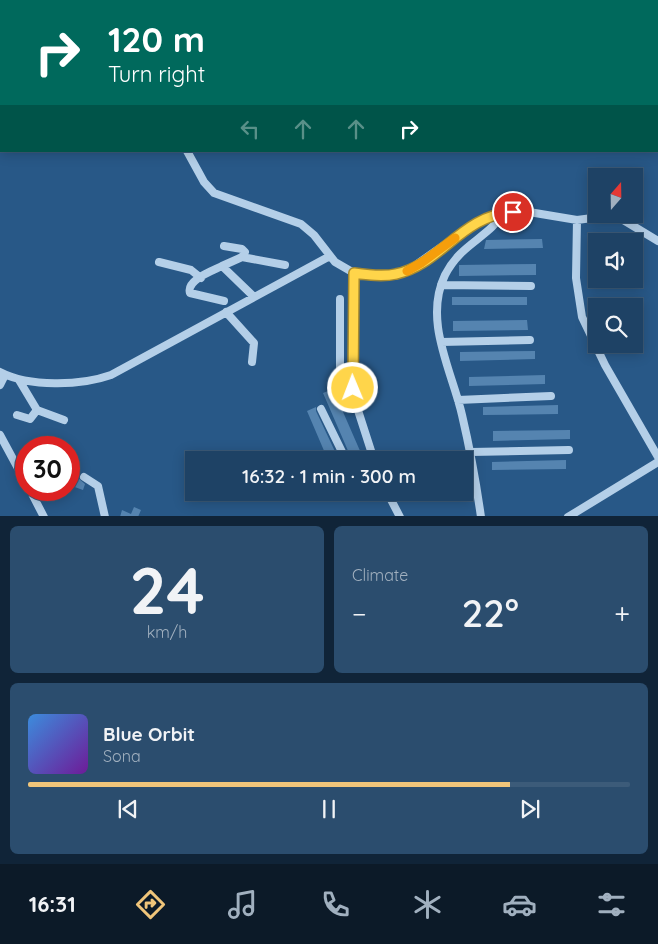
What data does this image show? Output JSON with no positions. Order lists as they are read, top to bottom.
{
  "north": "top",
  "page": {
    "turn": ["120 m", "Turn right"],
    "limit": "30",
    "trip": "16:32 · 1 min · 300 m",
    "tile": [
      ["24", "km/h"],
      "Climate"
    ],
    "heat": ["−", "22°", "+"],
    "song": ["Blue Orbit", "Sona"],
    "tabs": "16:31"
  }
}
